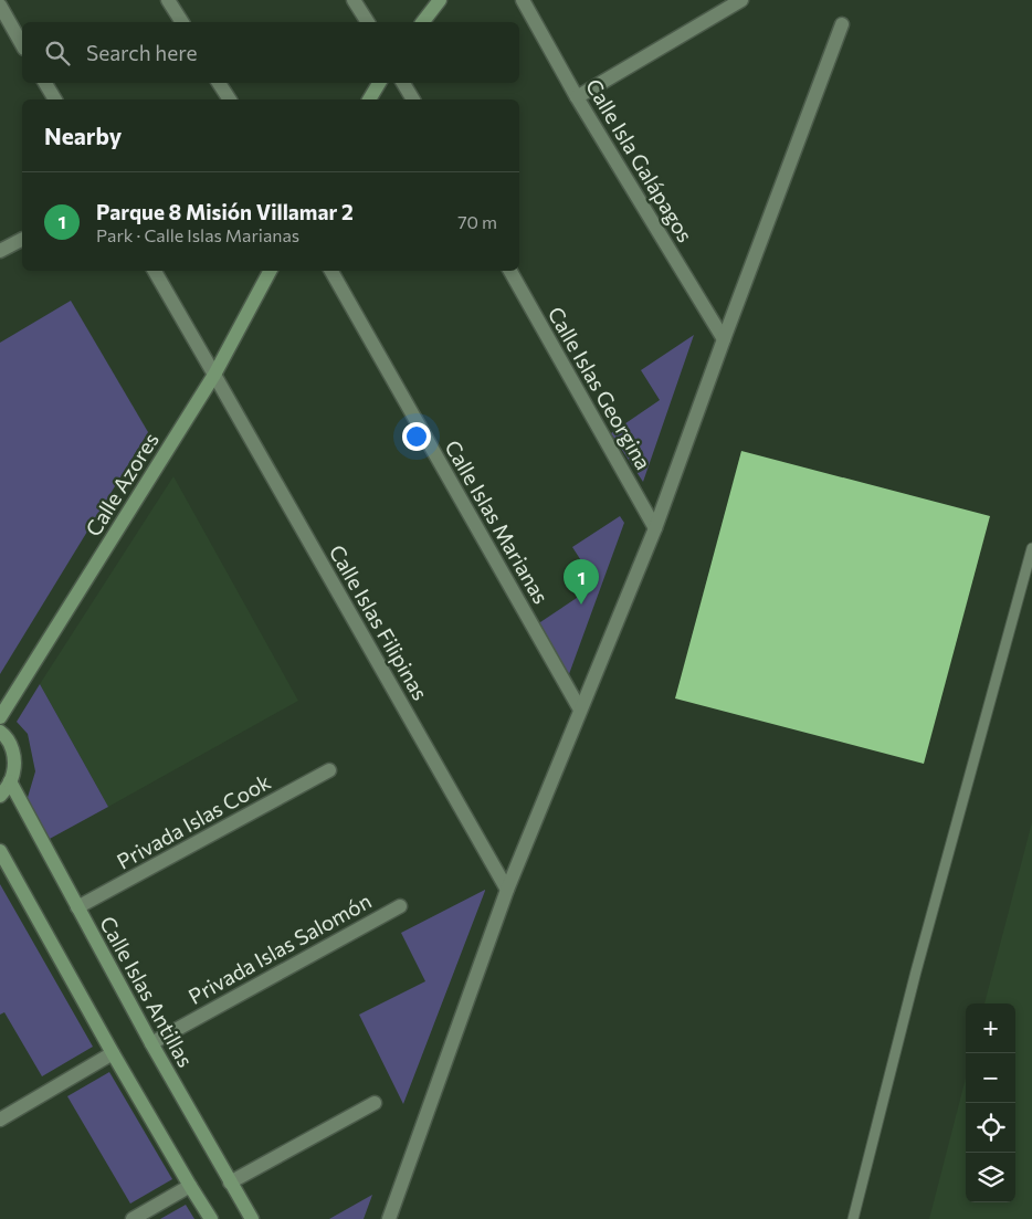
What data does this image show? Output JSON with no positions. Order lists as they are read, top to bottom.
{
  "streets": {
    "street": [
      "Calle Isla Galápagos",
      "Calle Islas Georgina",
      "Calle Azores",
      "Calle Islas Marianas",
      "Calle Islas Filipinas",
      "Privada Islas Cook",
      "Privada Islas Salomón",
      "Calle Islas Antillas"
    ]
  },
  "crossings": [
    ["Calle Azores", "Calle Islas Filipinas"],
    ["Privada Islas Cook", "Calle Islas Antillas"],
    ["Privada Islas Salomón", "Calle Islas Antillas"]
  ],
  "page": {
    "search": "Search here",
    "heading": "Nearby",
    "list": [
      {
        "mark": "1",
        "name": "Parque 8 Misión Villamar 2",
        "note": "Park · Calle Islas Marianas",
        "value": "70 m"
      }
    ],
    "pins": "1",
    "map_buttons": ["+", "−"]
  }
}
